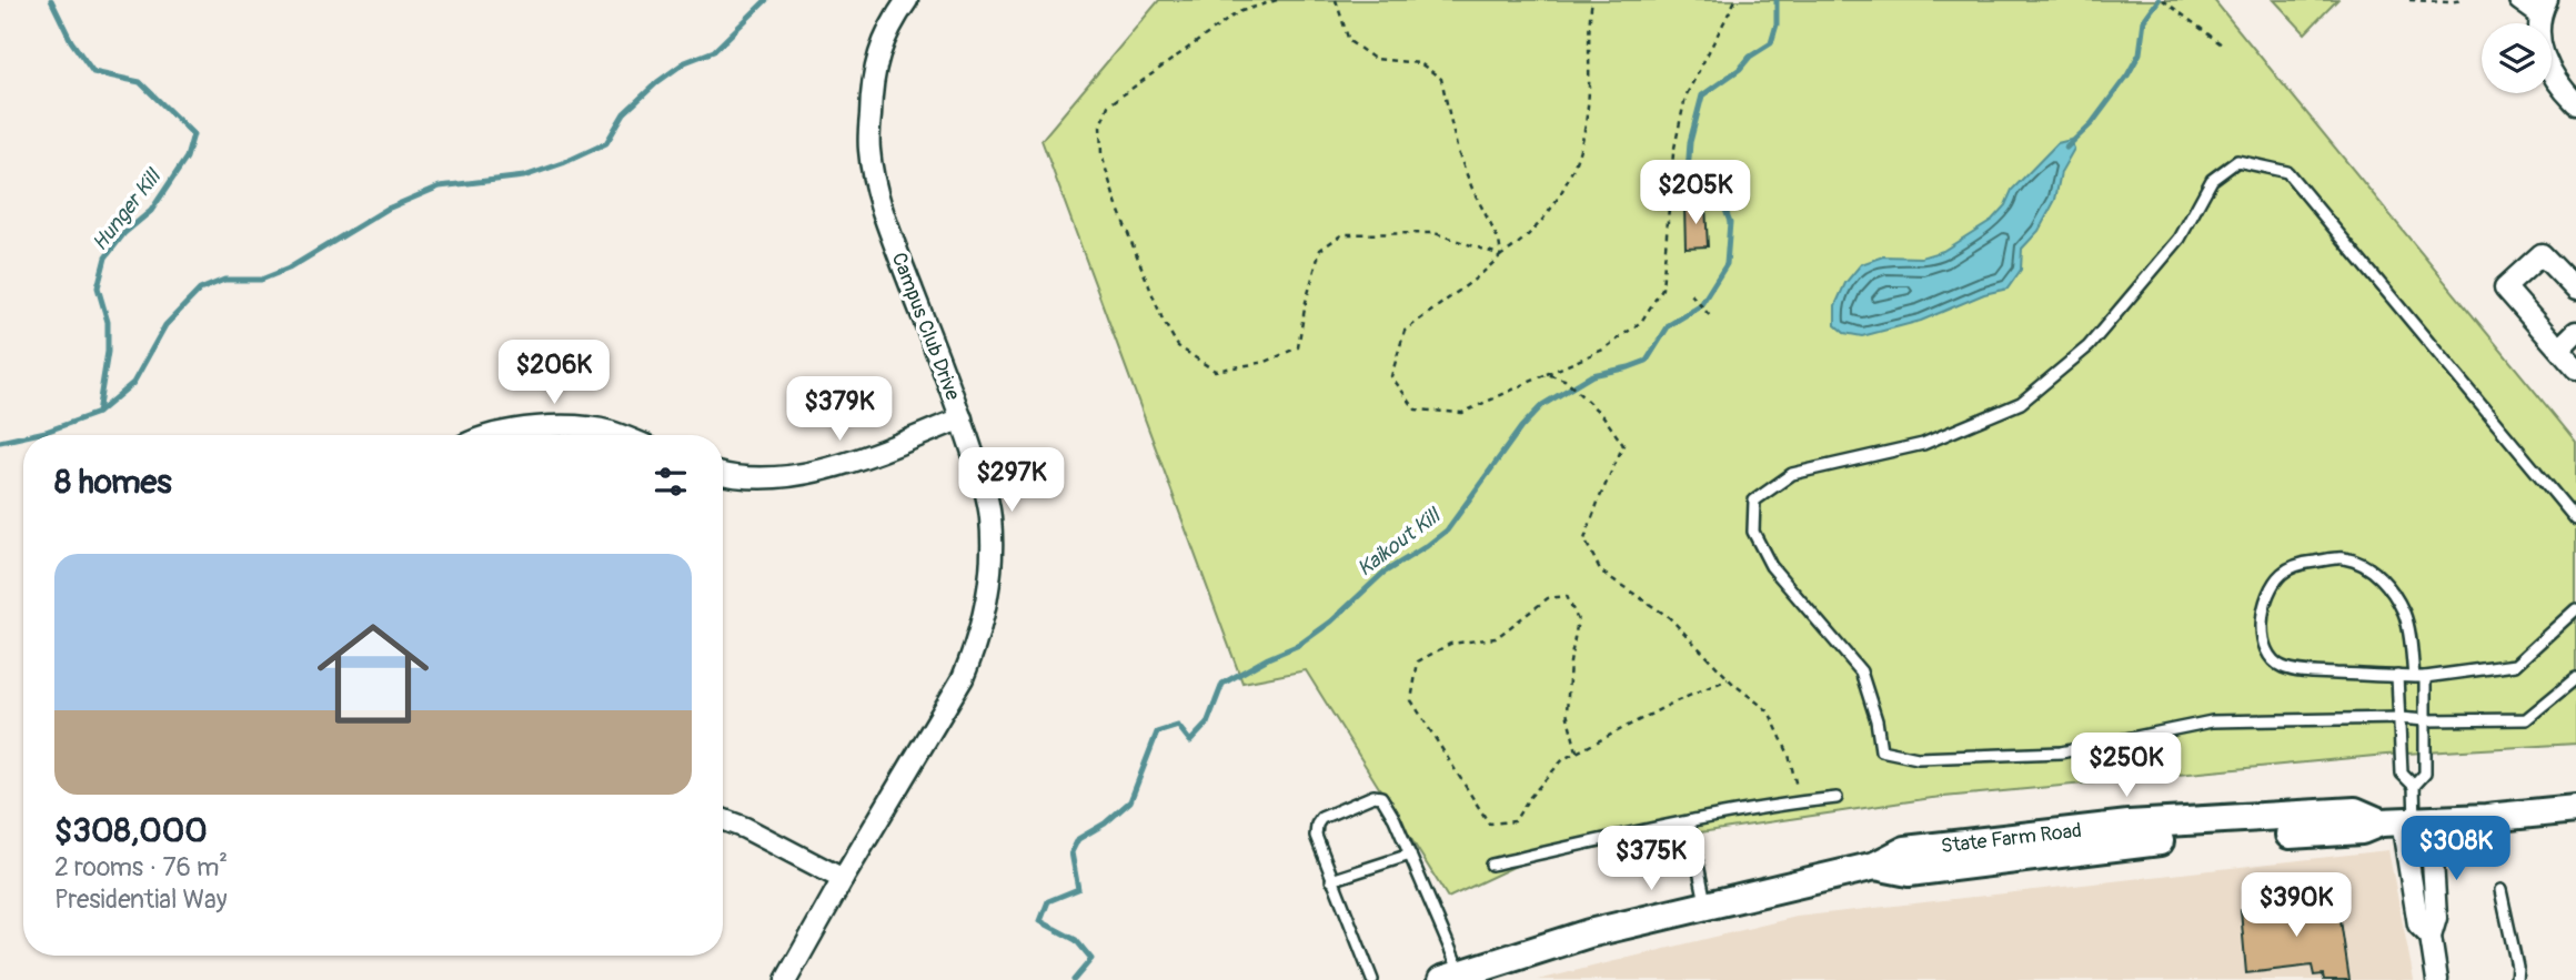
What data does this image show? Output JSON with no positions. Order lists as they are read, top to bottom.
{
  "streets": {
    "main road": ["State Farm Road"],
    "street": ["Campus Club Drive"]
  },
  "water": ["Hunger Kill", "Kaikout Kill"],
  "page": {
    "price": [
      "$205K",
      "$206K",
      "$379K",
      "$297K",
      "$250K",
      "$308K",
      "$375K",
      "$390K"
    ],
    "heading": "8 homes",
    "list": [
      {
        "name": "$308,000",
        "note": "2 rooms · 76 m² · Presidential Way"
      }
    ]
  }
}
